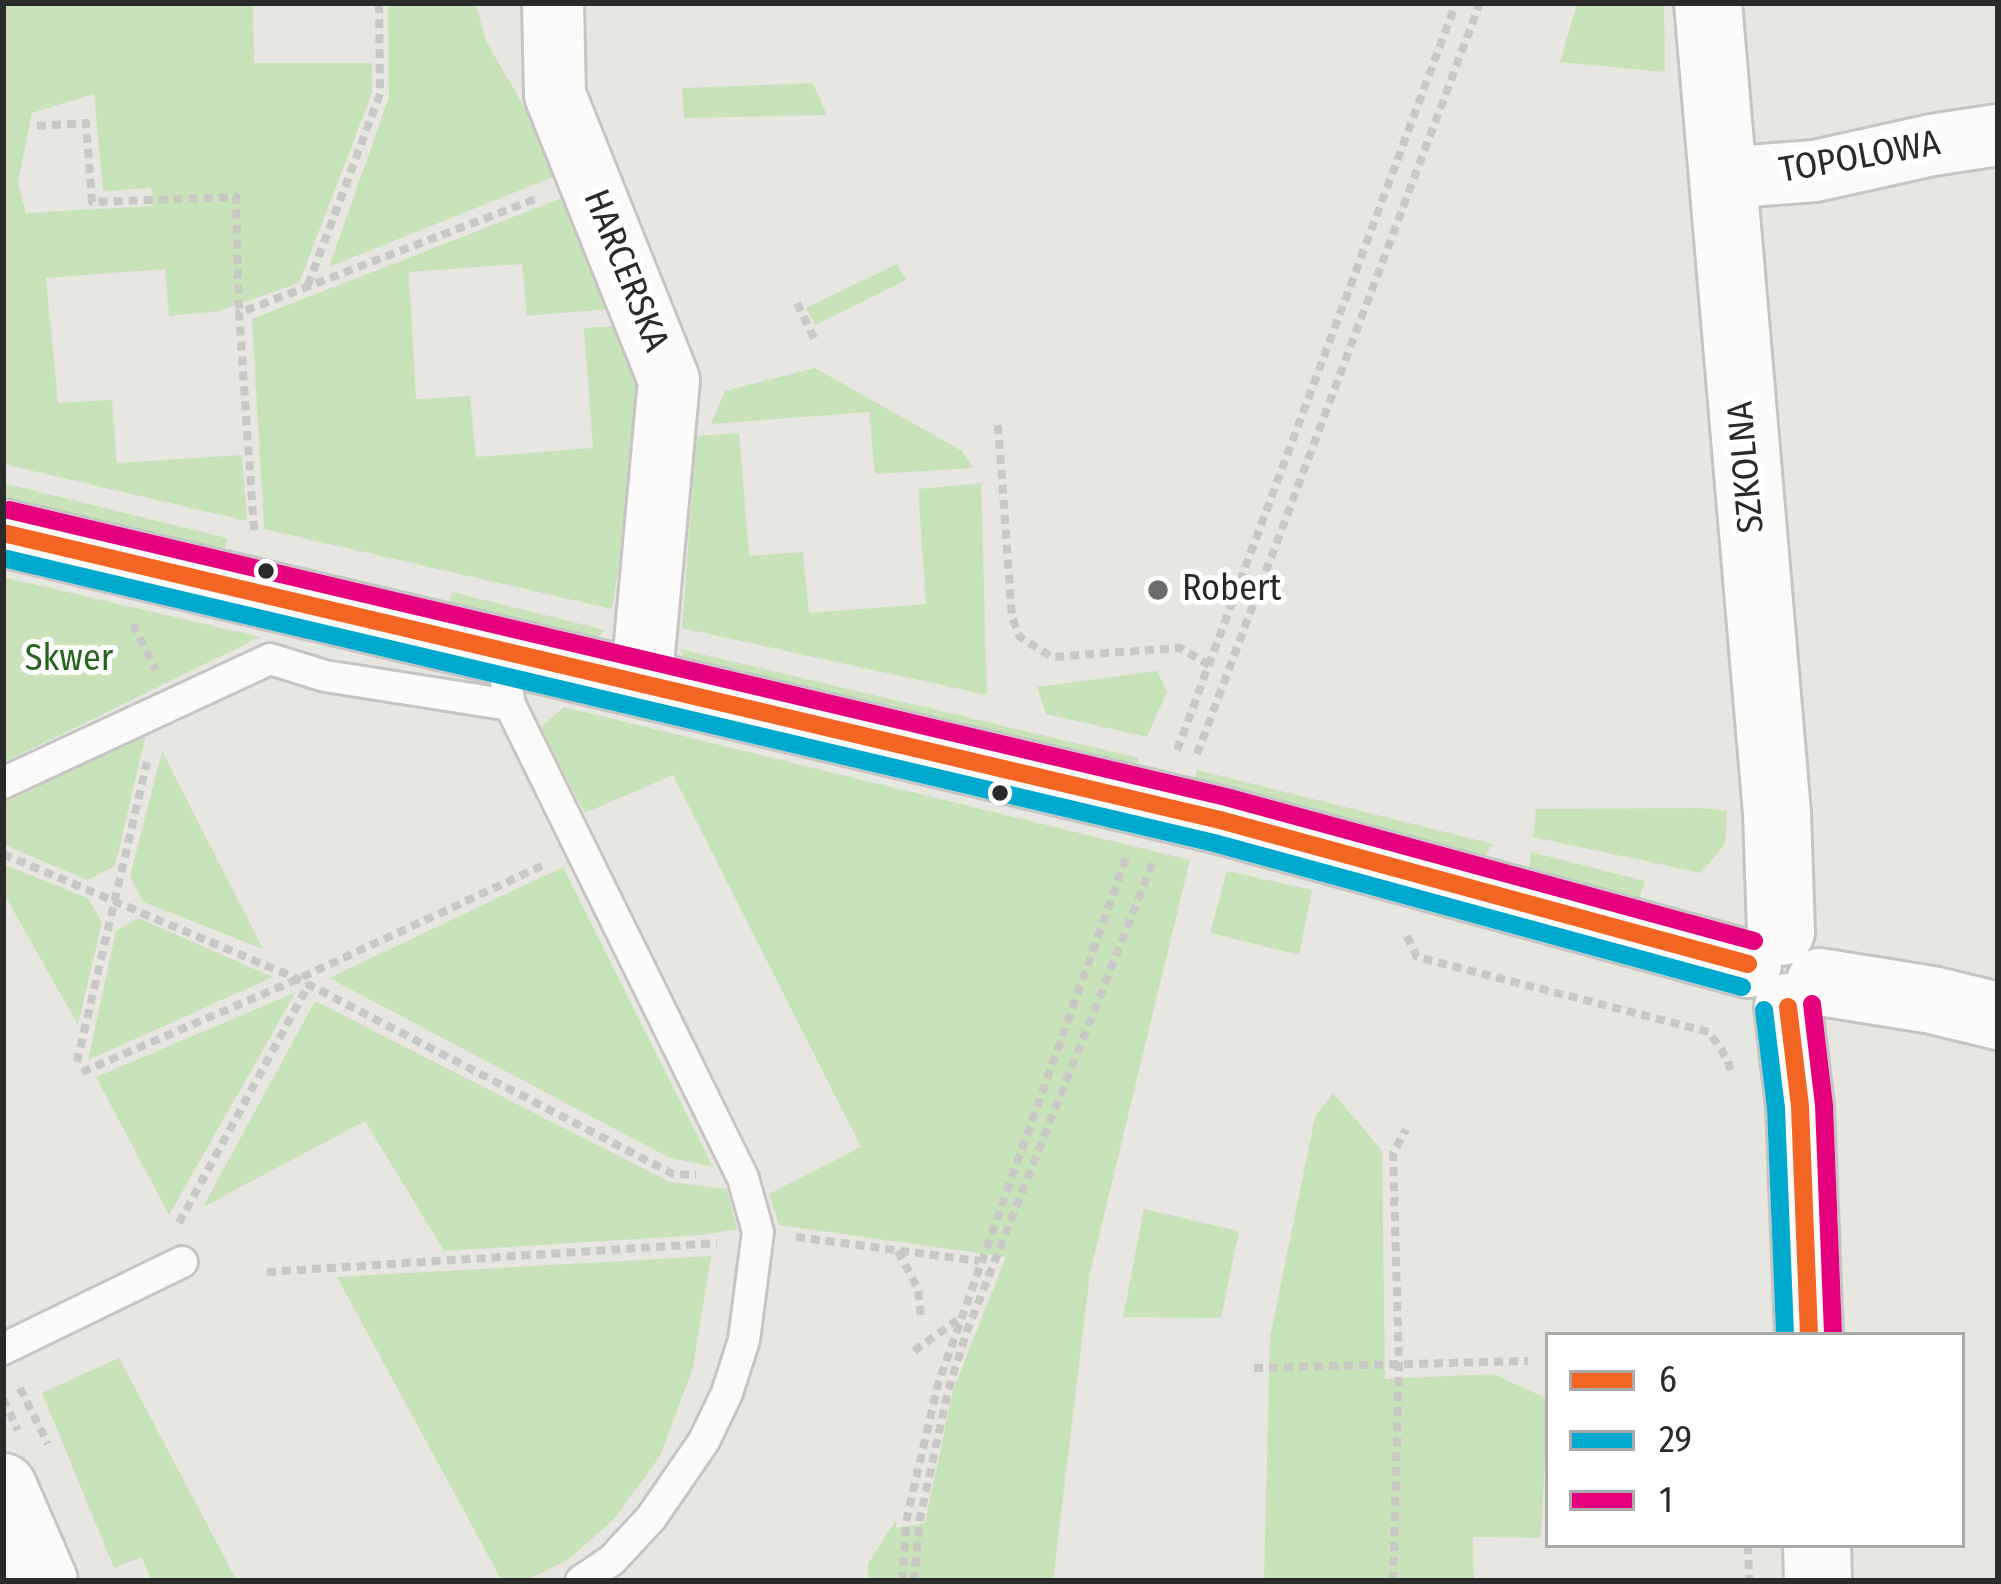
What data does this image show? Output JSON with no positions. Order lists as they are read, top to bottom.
{
  "streets": {
    "street": ["TOPOLOWA", "HARCERSKA", "SZKOLNA"]
  },
  "crossings": [
    ["TOPOLOWA", "SZKOLNA"]
  ],
  "parks": ["Skwer"],
  "places": ["Robert"],
  "lines": ["transit line 1", "transit line 6", "transit line 29"],
  "legend": ["6", "29", "1"]
}
